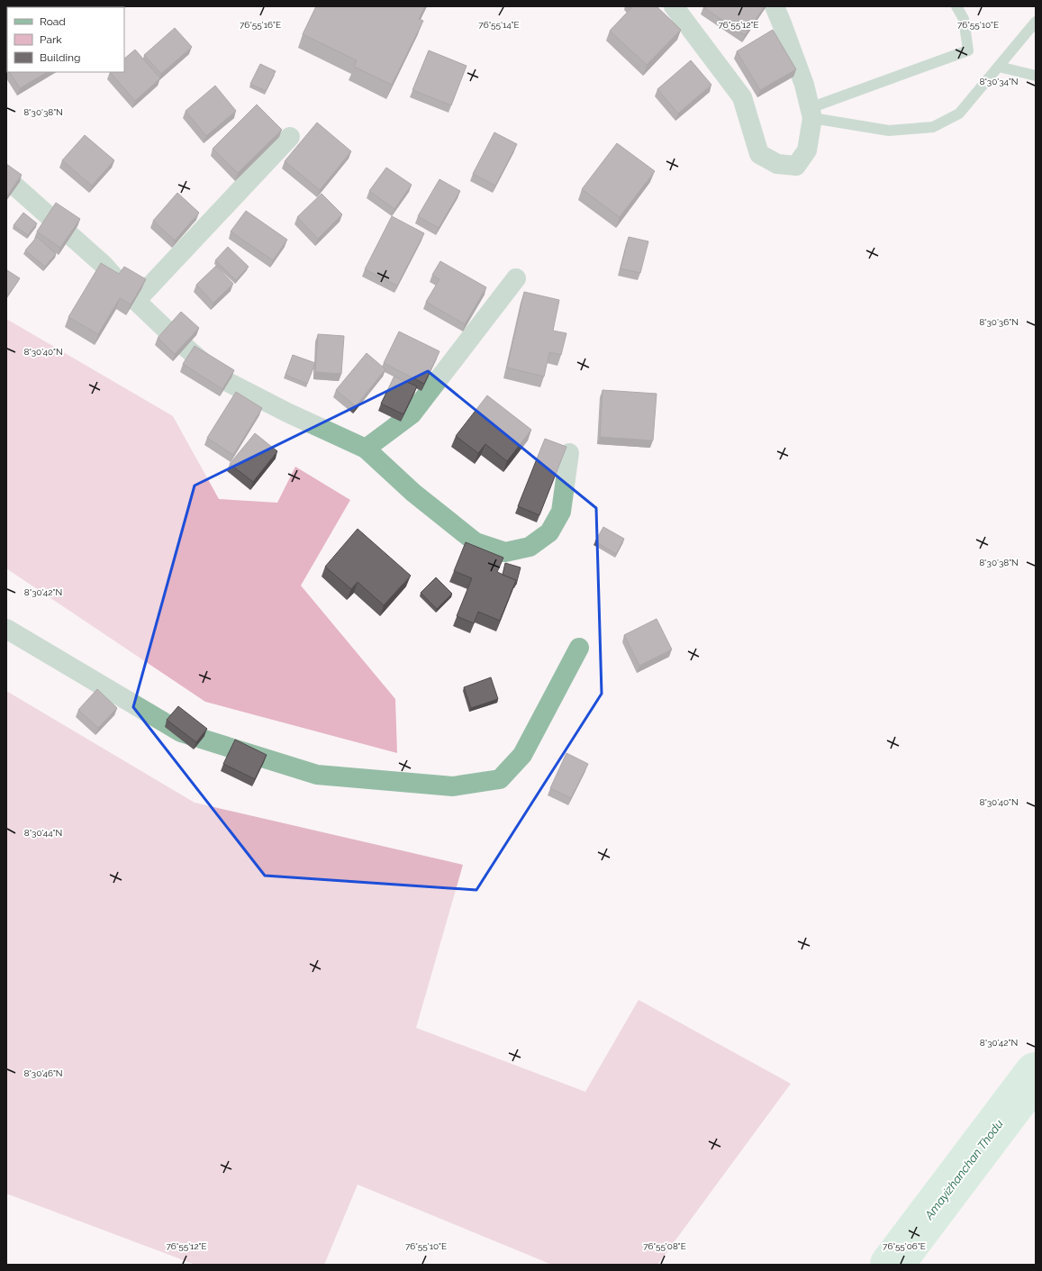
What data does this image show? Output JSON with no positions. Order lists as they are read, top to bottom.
{
  "water": ["Amayizhanchan Thodu"],
  "legend": ["Road", "Park", "Building"],
  "coordinates": [
    "76°55'16\"E",
    "76°55'14\"E",
    "76°55'12\"E",
    "76°55'10\"E",
    "8°30'34\"N",
    "8°30'38\"N",
    "8°30'36\"N",
    "8°30'40\"N",
    "8°30'42\"N",
    "8°30'44\"N",
    "8°30'46\"N",
    "76°55'08\"E",
    "76°55'06\"E"
  ]
}
